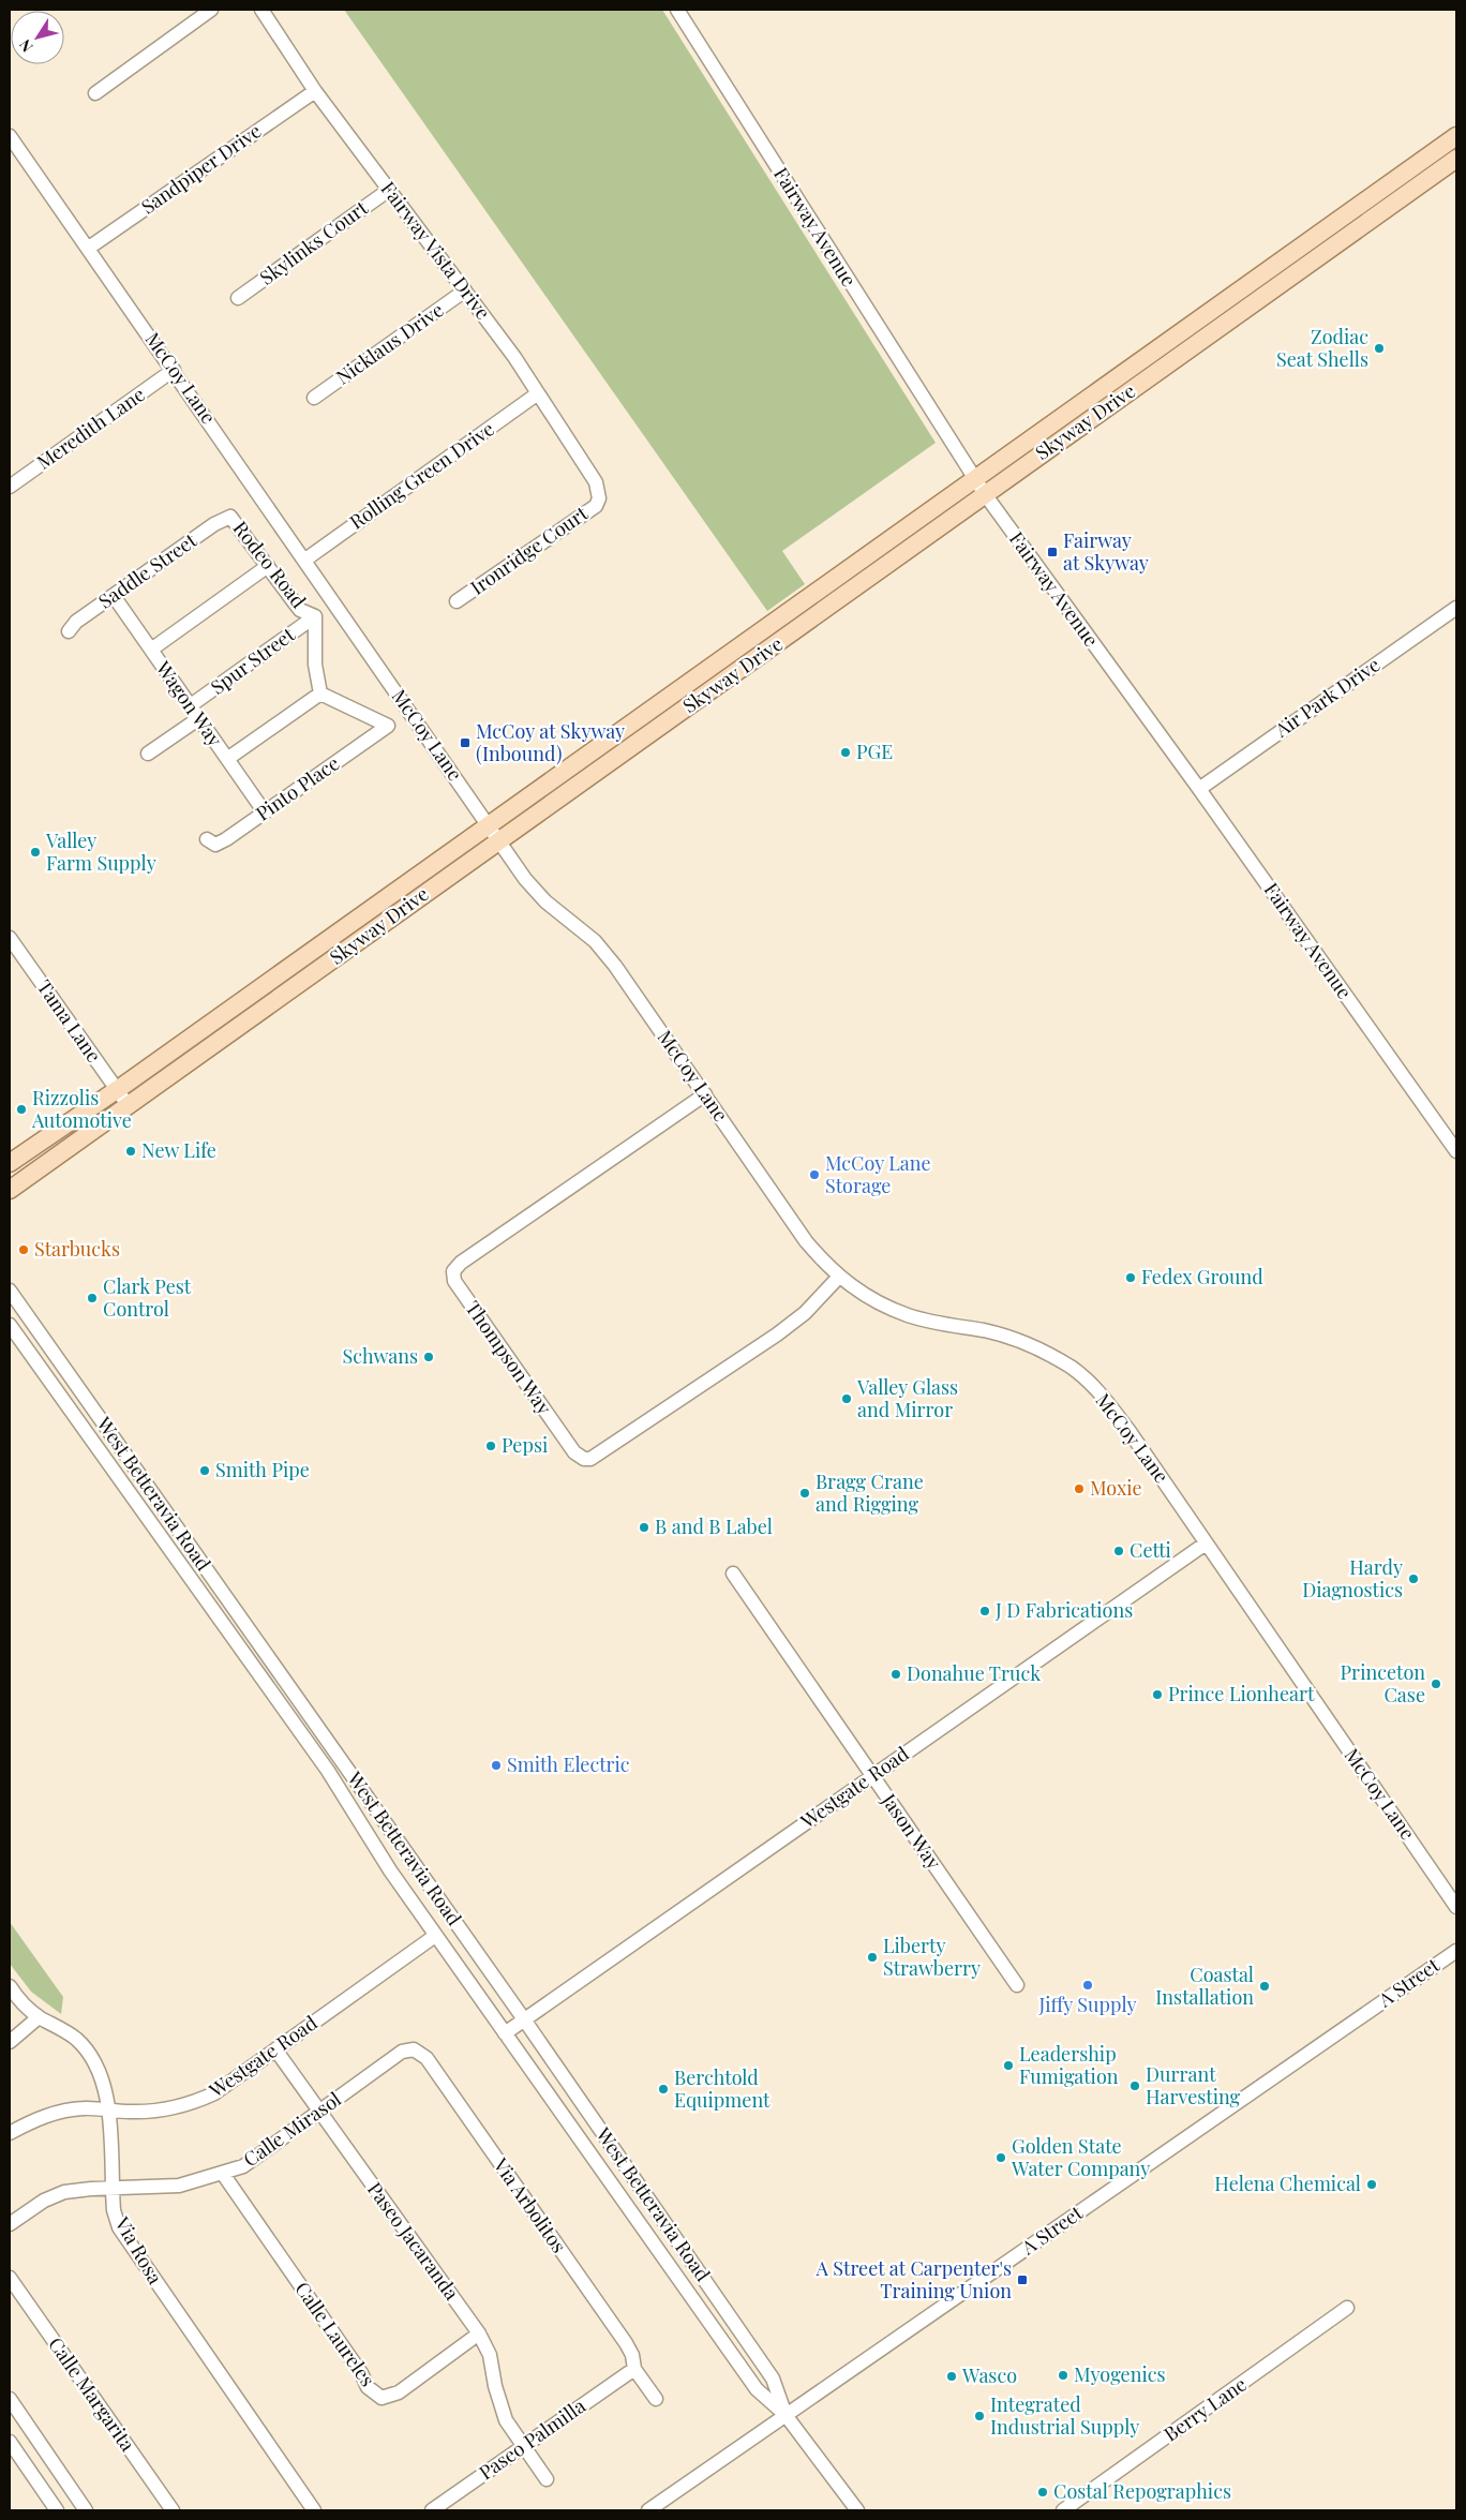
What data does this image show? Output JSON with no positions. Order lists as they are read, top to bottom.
{
  "streets": {
    "main road": ["Skyway Drive"],
    "street": [
      "Sandpiper Drive",
      "Fairway Avenue",
      "Skylinks Court",
      "Fairway Vista Drive",
      "Nicklaus Drive",
      "McCoy Lane",
      "Meredith Lane",
      "Rolling Green Drive",
      "Ironridge Court",
      "Rodeo Road",
      "Saddle Street",
      "Spur Street",
      "Air Park Drive",
      "Wagon Way",
      "Pinto Place",
      "Tama Lane",
      "Thompson Way",
      "West Betteravia Road",
      "Westgate Road",
      "Jason Way",
      "A Street",
      "Calle Mirasol",
      "Via Arbolitos",
      "Paseo Jacaranda",
      "Via Rosa",
      "Calle Laureles",
      "Calle Margarita",
      "Berry Lane",
      "Paseo Palmilla"
    ]
  },
  "crossings": [
    ["Sandpiper Drive", "Fairway Vista Drive"],
    ["Sandpiper Drive", "McCoy Lane"],
    ["Fairway Avenue", "Skyway Drive"],
    ["Fairway Avenue", "Air Park Drive"],
    ["Skylinks Court", "Fairway Vista Drive"],
    ["Fairway Vista Drive", "Nicklaus Drive"],
    ["Fairway Vista Drive", "Rolling Green Drive"],
    ["Fairway Vista Drive", "Ironridge Court"],
    ["McCoy Lane", "Skyway Drive"],
    ["McCoy Lane", "Meredith Lane"],
    ["McCoy Lane", "Rolling Green Drive"],
    ["McCoy Lane", "Thompson Way"],
    ["McCoy Lane", "Westgate Road"],
    ["Skyway Drive", "Tama Lane"],
    ["Rodeo Road", "Saddle Street"],
    ["Rodeo Road", "Spur Street"],
    ["Rodeo Road", "Pinto Place"],
    ["Saddle Street", "Wagon Way"],
    ["Spur Street", "Wagon Way"],
    ["Wagon Way", "Pinto Place"],
    ["West Betteravia Road", "Westgate Road"],
    ["West Betteravia Road", "A Street"],
    ["Westgate Road", "Jason Way"],
    ["Westgate Road", "Paseo Jacaranda"],
    ["Westgate Road", "Via Rosa"],
    ["Calle Mirasol", "Via Arbolitos"],
    ["Calle Mirasol", "Paseo Jacaranda"],
    ["Calle Mirasol", "Via Rosa"],
    ["Calle Mirasol", "Calle Laureles"],
    ["Via Arbolitos", "Paseo Palmilla"],
    ["Paseo Jacaranda", "Calle Laureles"],
    ["Paseo Jacaranda", "Paseo Palmilla"]
  ],
  "places": {
    "other": [
      "Zodiac Seat Shells",
      "PGE",
      "Valley Farm Supply",
      "Rizzolis Automotive",
      "New Life",
      "McCoy Lane Storage",
      "Starbucks",
      "Fedex Ground",
      "Clark Pest Control",
      "Schwans",
      "Valley Glass and Mirror",
      "Pepsi",
      "Smith Pipe",
      "Moxie",
      "Bragg Crane and Rigging",
      "B and B Label",
      "Cetti",
      "Hardy Diagnostics",
      "J D Fabrications",
      "Donahue Truck",
      "Princeton Case",
      "Prince Lionheart",
      "Smith Electric",
      "Liberty Strawberry",
      "Jiffy Supply",
      "Coastal Installation",
      "Leadership Fumigation",
      "Durrant Harvesting",
      "Berchtold Equipment",
      "Golden State Water Company",
      "Helena Chemical",
      "Myogenics",
      "Wasco",
      "Integrated Industrial Supply",
      "Costal Repographics"
    ],
    "transit": ["Fairway at Skyway", "McCoy at Skyway (Inbound)", "A Street at Carpenter's Training Union"]
  },
  "north": "bottom left"
}
